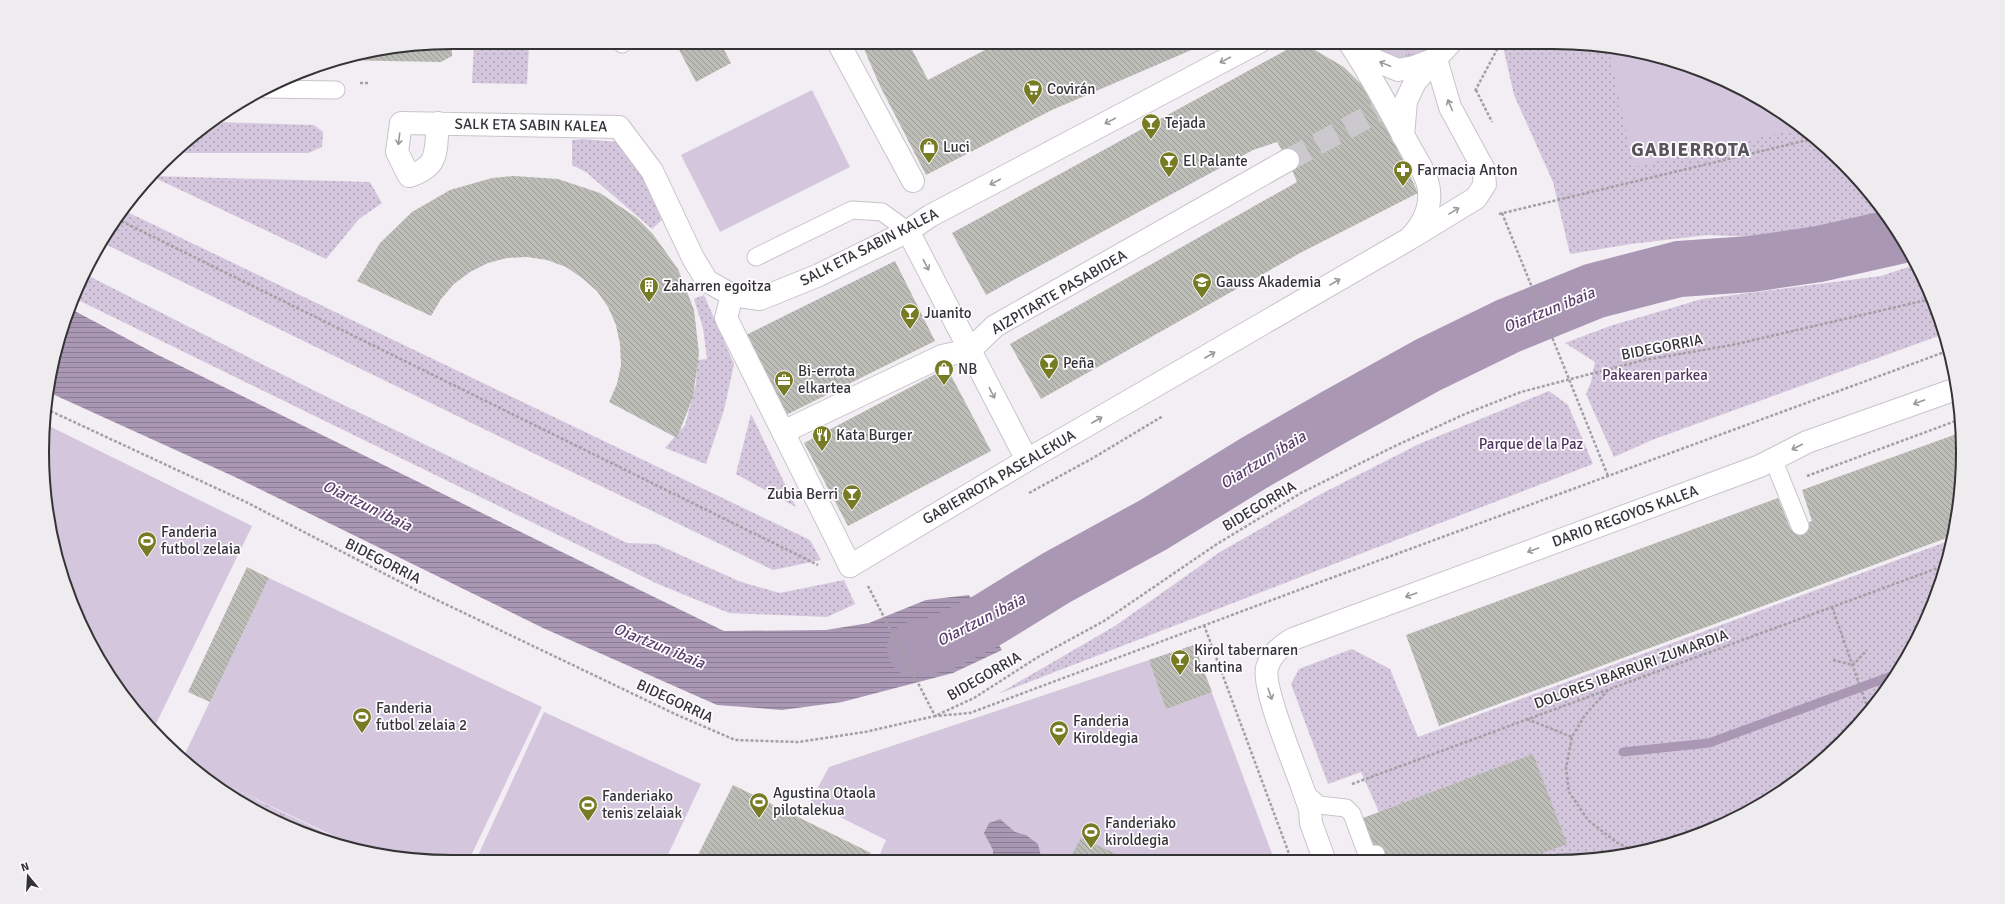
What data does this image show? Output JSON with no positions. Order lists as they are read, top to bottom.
{
  "streets": {
    "street": [
      "SALK ETA SABIN KALEA",
      "AIZPITARTE PASABIDEA",
      "GABIERROTA PASEALEKUA",
      "DARIO REGOYOS KALEA"
    ],
    "path": ["BIDEGORRIA", "DOLORES IBARRURI ZUMARDIA"]
  },
  "one_way": ["SALK ETA SABIN KALEA", "GABIERROTA PASEALEKUA", "DARIO REGOYOS KALEA"],
  "districts": ["GABIERROTA"],
  "water": ["Oiartzun ibaia"],
  "parks": ["Pakearen parkea", "Parque de la Paz"],
  "places": {
    "supermarket": ["Covirán"],
    "bar": [
      "Tejada",
      "El Palante",
      "Juanito",
      "Peña",
      "Zubia Berri",
      "Kirol tabernaren kantina"
    ],
    "shop": ["Luci", "NB"],
    "pharmacy": ["Farmacia Anton"],
    "school or university": ["Gauss Akademia"],
    "building": ["Zaharren egoitza"],
    "office": ["Bi-errota elkartea"],
    "restaurant": ["Kata Burger"],
    "sports": [
      "Fanderia futbol zelaia",
      "Fanderia futbol zelaia 2",
      "Fanderia Kiroldegia",
      "Agustina Otaola pilotalekua",
      "Fanderiako tenis zelaiak",
      "Fanderiako kiroldegia"
    ]
  },
  "north": "top"
}
